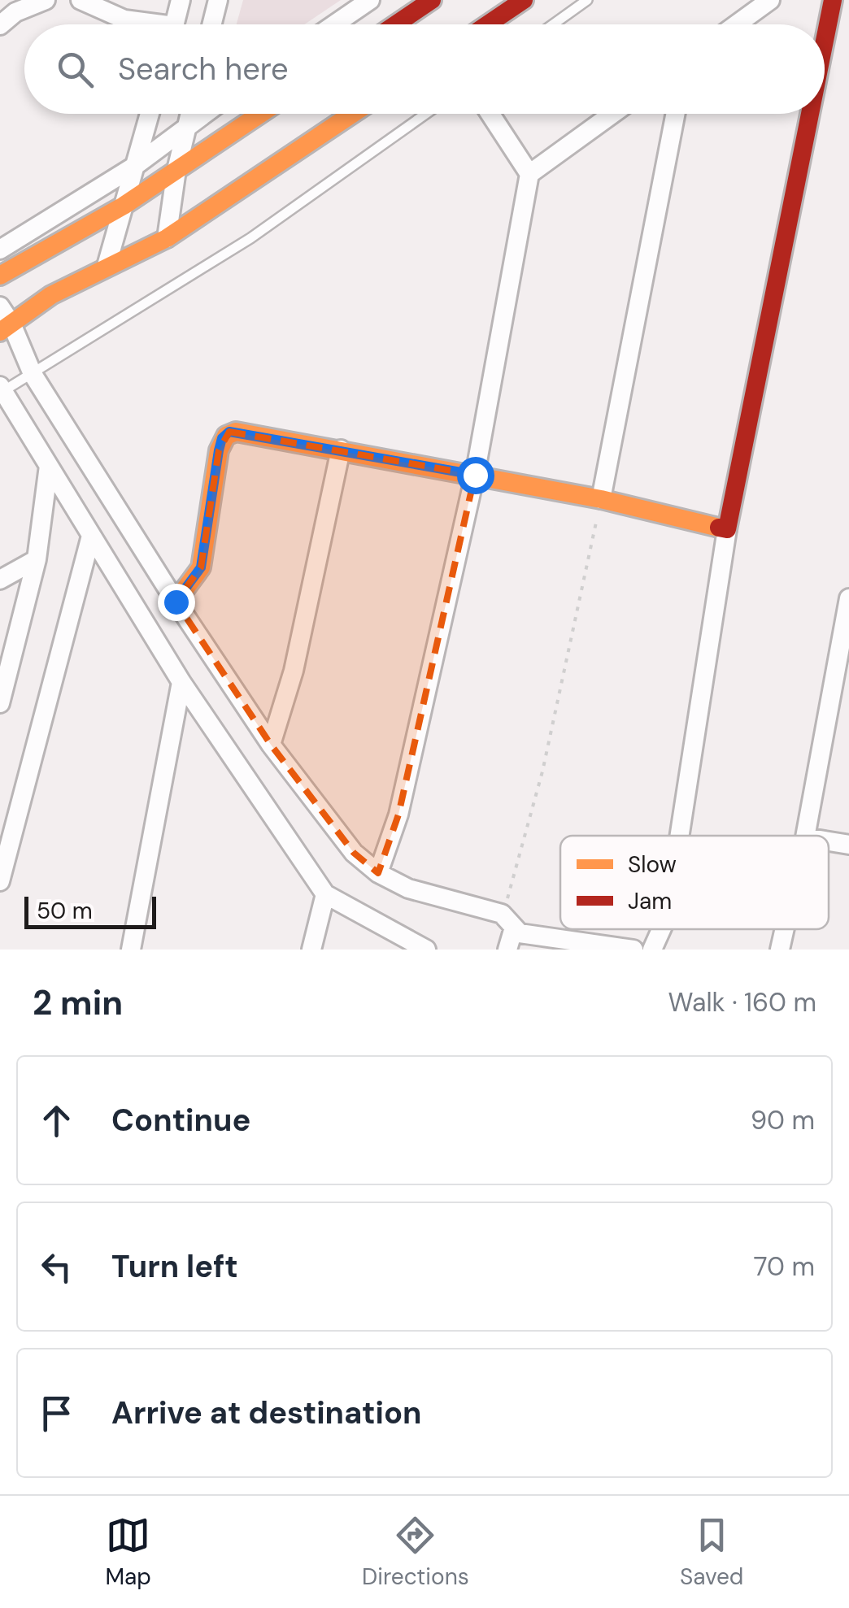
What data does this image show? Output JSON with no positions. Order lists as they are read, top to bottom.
{
  "legend": ["Slow", "Jam"],
  "scale_bar": "50 m",
  "page": {
    "search": "Search here",
    "scale": "50 m",
    "heading": ["2 min", "Walk · 160 m"],
    "list": [
      ["Continue", "90 m"],
      ["Turn left", "70 m"],
      "Arrive at destination"
    ],
    "nav": ["Map", "Directions", "Saved"]
  }
}
